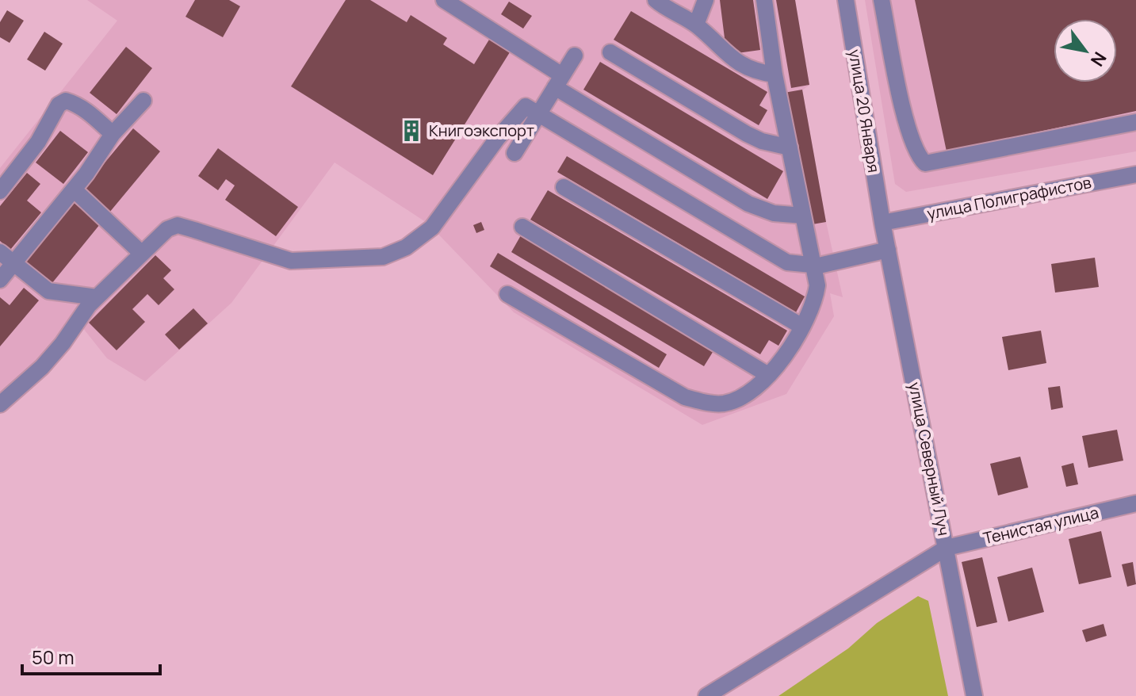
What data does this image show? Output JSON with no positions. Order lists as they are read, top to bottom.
{
  "streets": {
    "street": [
      "улица 20 Января",
      "улица Полиграфистов",
      "улица Северный Луч",
      "Тенистая улица"
    ]
  },
  "crossings": [
    ["улица 20 Января", "улица Полиграфистов"],
    ["улица 20 Января", "улица Северный Луч"],
    ["улица Полиграфистов", "улица Северный Луч"],
    ["улица Северный Луч", "Тенистая улица"]
  ],
  "places": {
    "building": ["Книгоэкспорт"]
  },
  "scale_bar": "50 m",
  "north": "bottom right"
}
